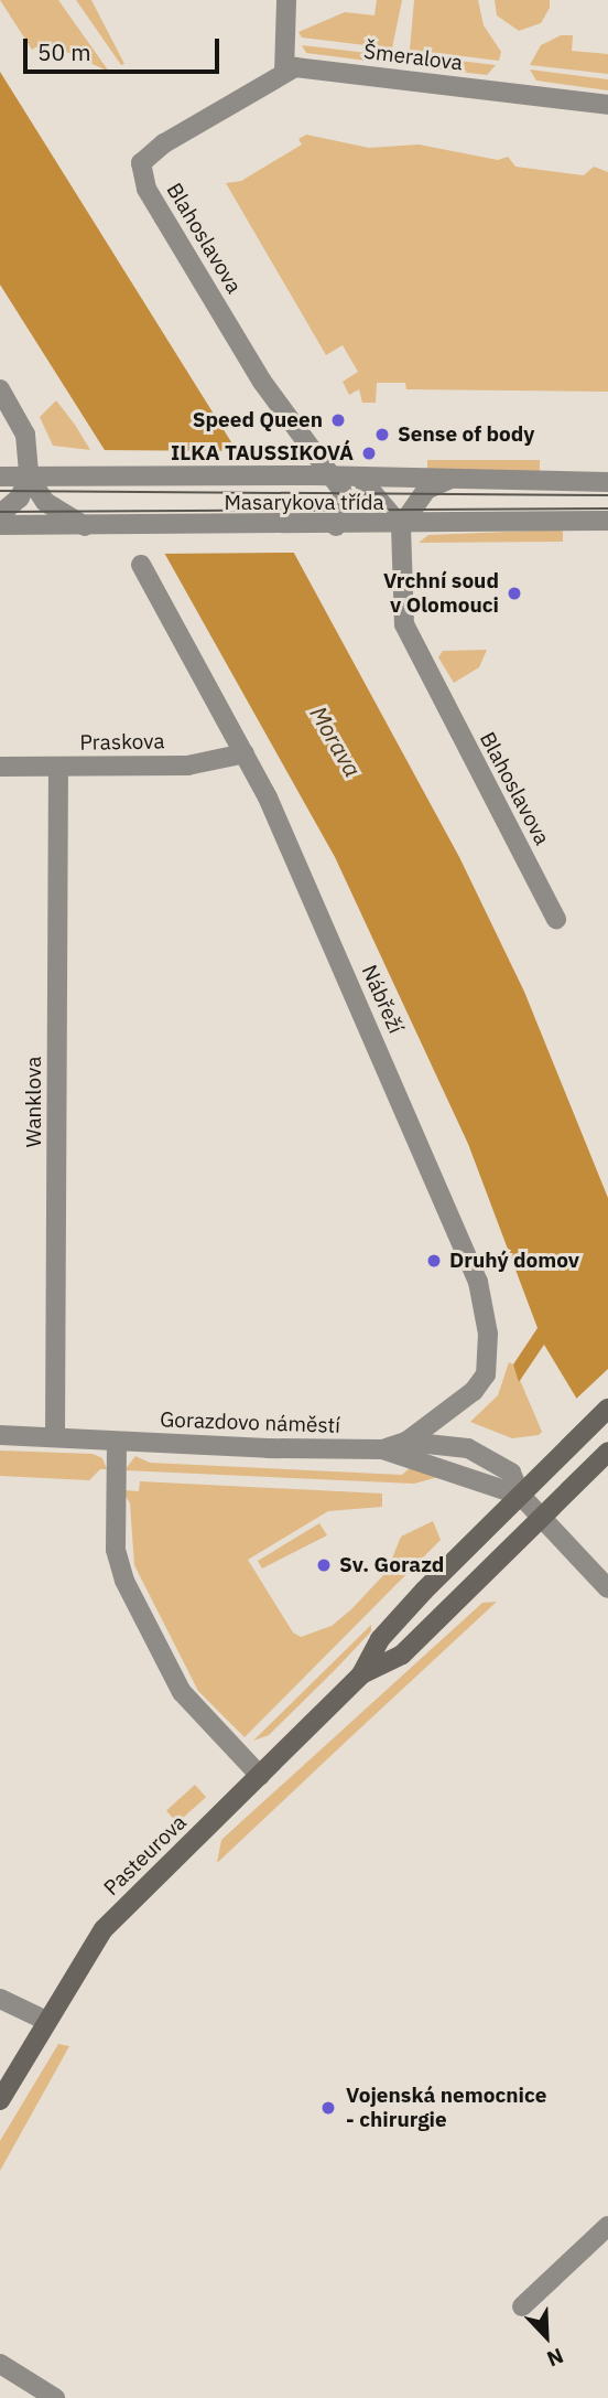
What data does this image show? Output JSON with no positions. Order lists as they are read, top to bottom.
{
  "streets": {
    "main road": ["Pasteurova"],
    "street": [
      "Šmeralova",
      "Blahoslavova",
      "Masarykova třída",
      "Praskova",
      "Nábřeží",
      "Wanklova",
      "Gorazdovo náměstí"
    ]
  },
  "crossings": [
    ["Šmeralova", "Blahoslavova"],
    ["Blahoslavova", "Masarykova třída"],
    ["Praskova", "Nábřeží"],
    ["Praskova", "Wanklova"],
    ["Wanklova", "Gorazdovo náměstí"]
  ],
  "water": ["Morava"],
  "places": [
    "Speed Queen",
    "Sense of body",
    "ILKA TAUSSIKOVÁ",
    "Vrchní soud v Olomouci",
    "Druhý domov",
    "Sv. Gorazd",
    "Vojenská nemocnice - chirurgie"
  ],
  "scale_bar": "50 m",
  "north": "bottom right"
}
